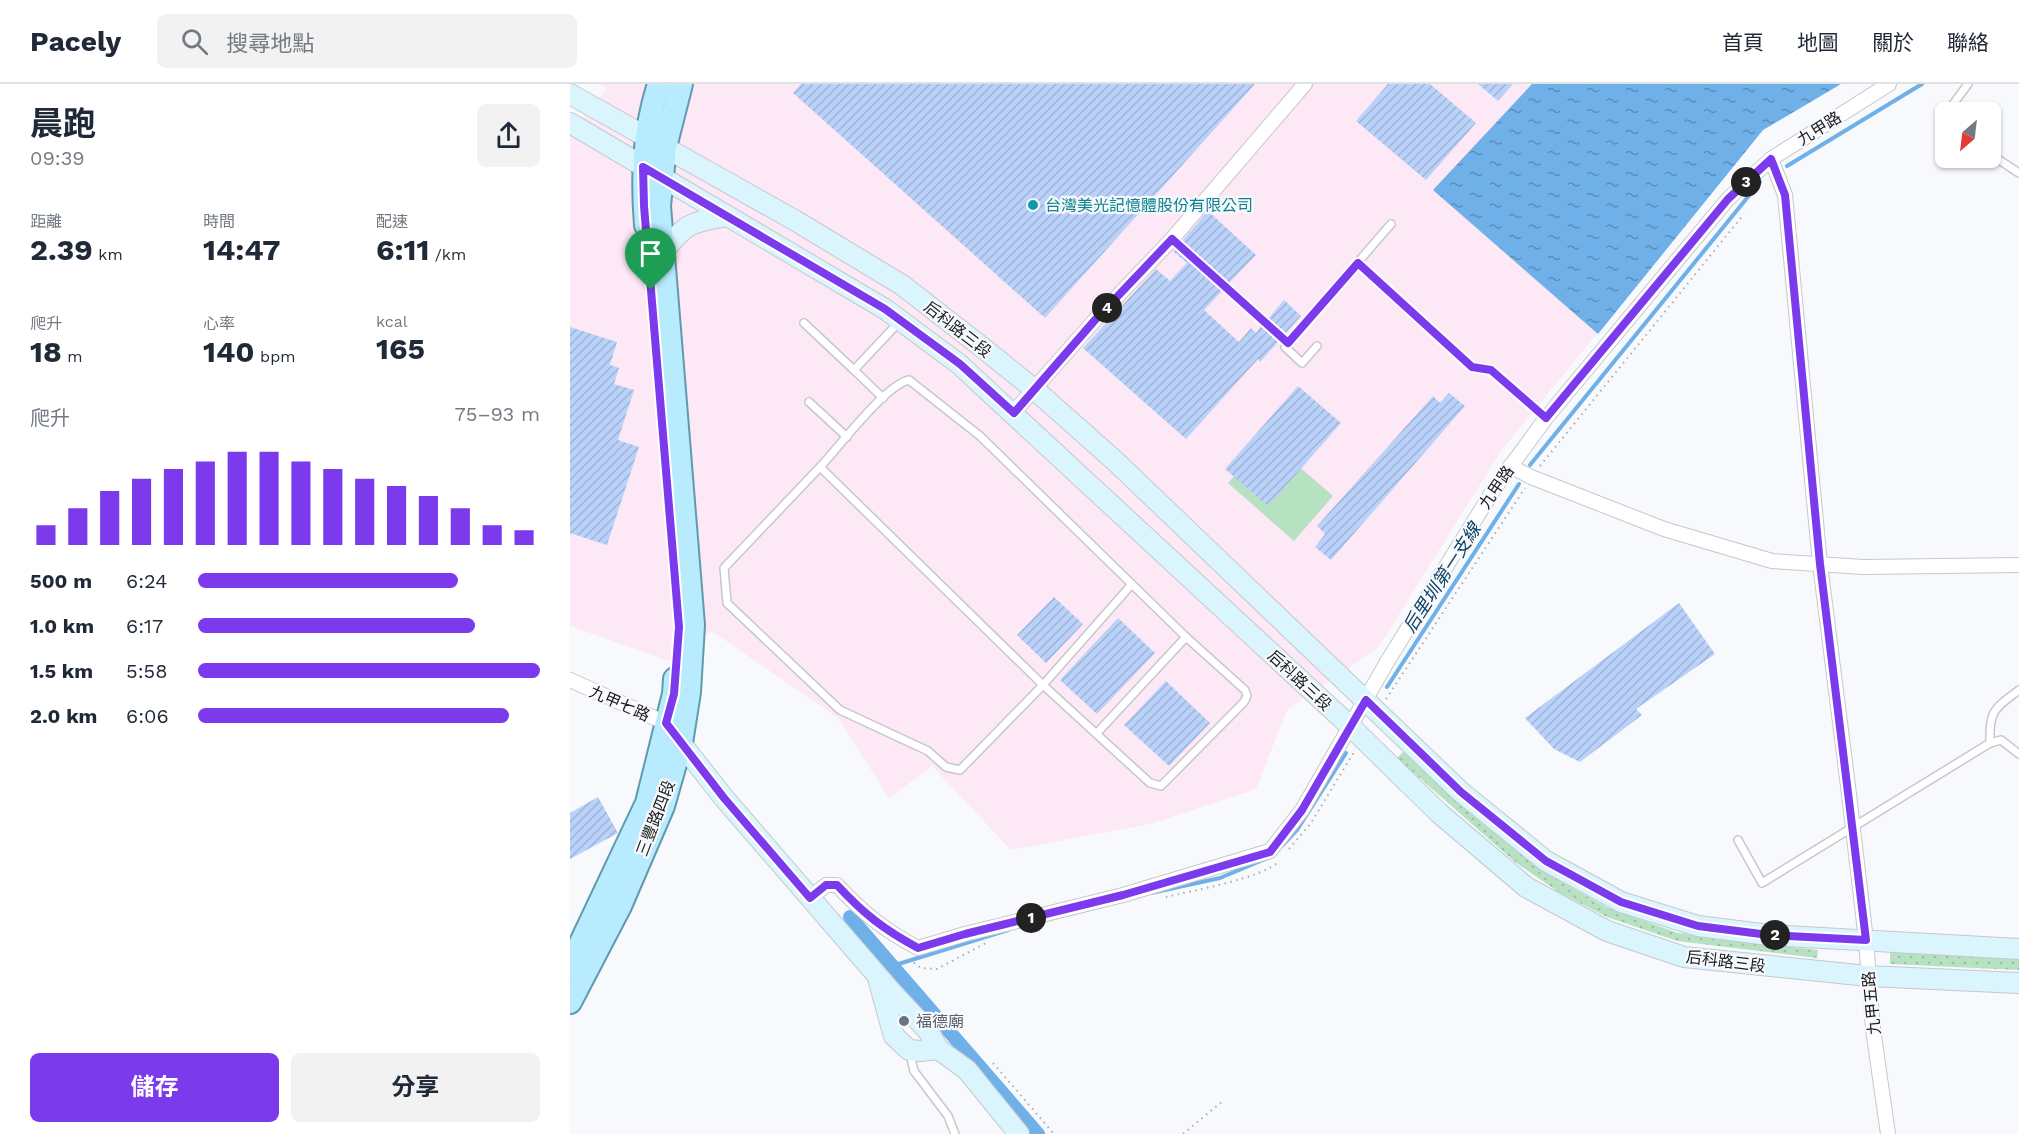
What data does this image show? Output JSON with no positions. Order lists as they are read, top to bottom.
{
  "streets": {
    "main road": ["三豐路四段"],
    "street": [
      "九甲路",
      "后科路三段",
      "九甲七路",
      "九甲五路"
    ]
  },
  "crossings": [
    ["九甲路", "后科路三段"],
    ["九甲路", "九甲七路"],
    ["九甲路", "九甲五路"],
    ["后科路三段", "三豐路四段"],
    ["后科路三段", "九甲五路"],
    ["九甲七路", "三豐路四段"]
  ],
  "water": ["后里圳第一支線"],
  "places": ["台灣美光記憶體股份有限公司", "福德廟"],
  "north": "bottom left",
  "page": {
    "header": "Pacely",
    "search": "搜尋地點",
    "nav": [
      "首頁",
      "地圖",
      "關於",
      "聯絡"
    ],
    "heading": ["晨跑", "09:39"],
    "pins": [
      "3",
      "4",
      "1",
      "2"
    ],
    "stats": [
      ["距離", "2.39 km"],
      ["時間", "14:47"],
      ["配速", "6:11 /km"],
      ["爬升", "18 m"],
      ["心率", "140 bpm"],
      ["kcal", "165"]
    ],
    "chart": ["爬升", "75–93 m"],
    "list": [
      {
        "name": "500 m",
        "note": "6:24"
      },
      {
        "name": "1.0 km",
        "note": "6:17"
      },
      {
        "name": "1.5 km",
        "note": "5:58"
      },
      {
        "name": "2.0 km",
        "note": "6:06"
      }
    ],
    "buttons": ["儲存", "分享"]
  }
}
